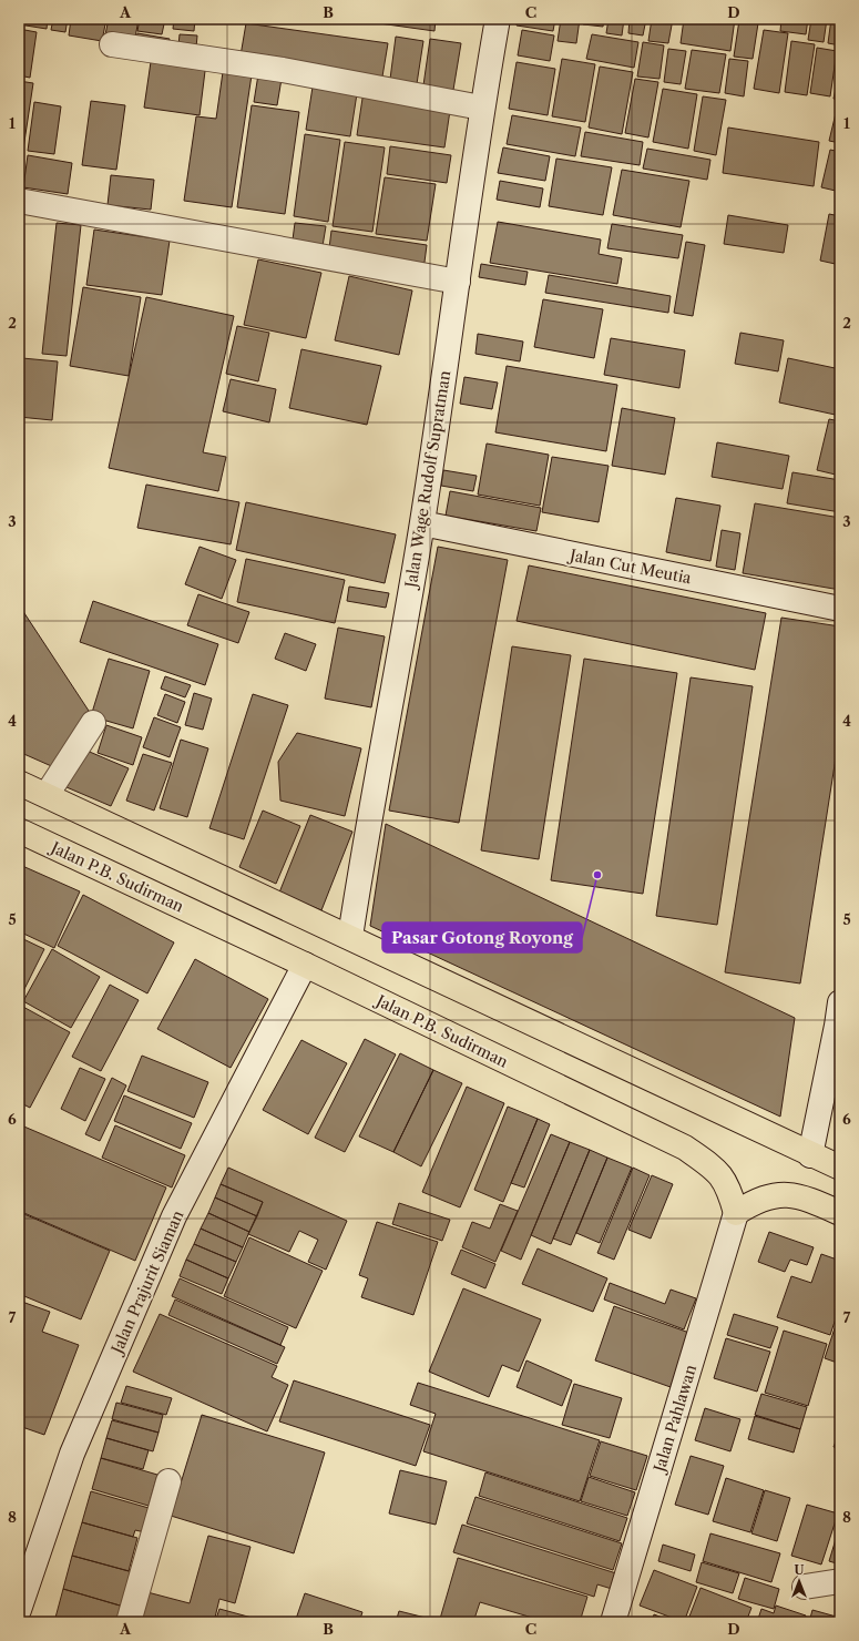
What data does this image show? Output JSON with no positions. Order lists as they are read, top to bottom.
{
  "streets": {
    "main road": ["Jalan P.B. Sudirman"],
    "street": [
      "Jalan Wage Rudolf Supratman",
      "Jalan Cut Meutia",
      "Jalan Prajurit Siaman",
      "Jalan Pahlawan"
    ]
  },
  "crossings": [
    ["Jalan Wage Rudolf Supratman", "Jalan Cut Meutia"],
    ["Jalan P.B. Sudirman", "Jalan Prajurit Siaman"],
    ["Jalan P.B. Sudirman", "Jalan Pahlawan"]
  ],
  "places": ["Pasar Gotong Royong"],
  "north": "top",
  "grid": {
    "columns": [
      "A",
      "B",
      "C",
      "D"
    ],
    "rows": [
      "1",
      "2",
      "3",
      "4",
      "5",
      "6",
      "7",
      "8"
    ]
  }
}
